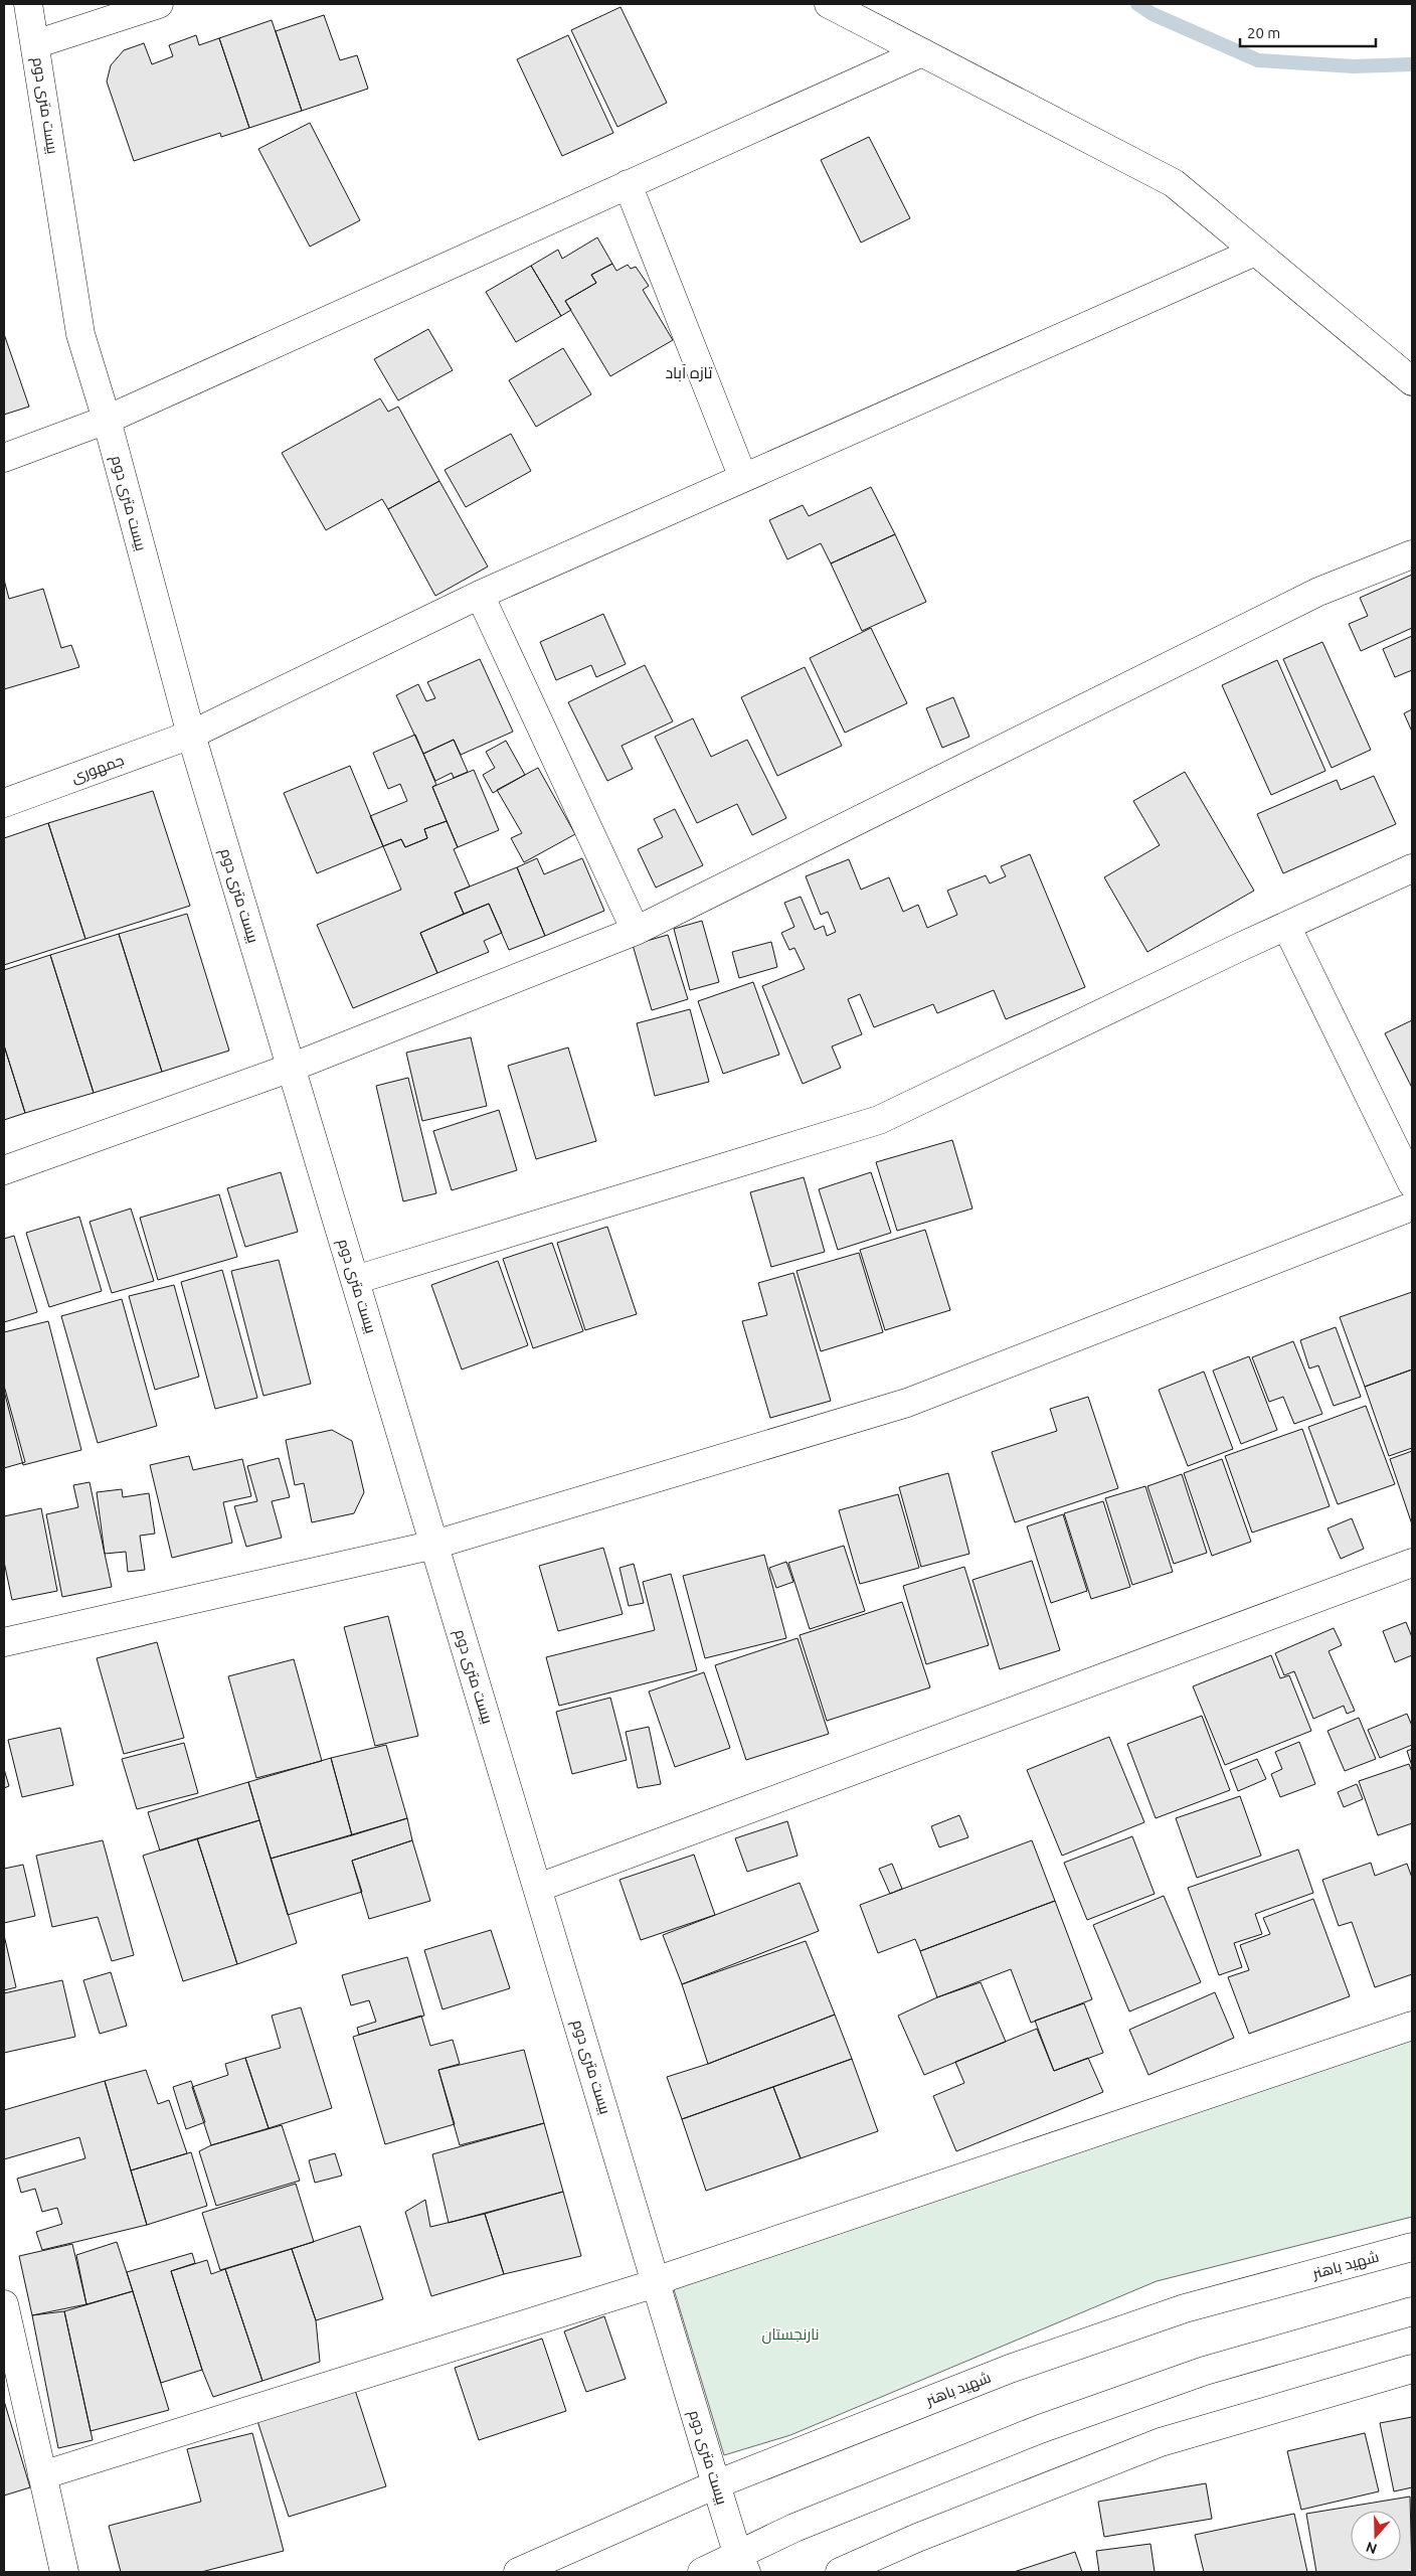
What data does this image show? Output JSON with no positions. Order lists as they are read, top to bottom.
{
  "streets": {
    "street": ["بیست متری دوم", "جمهوری", "شهید باهنر"]
  },
  "crossings": [
    ["بیست متری دوم", "جمهوری"],
    ["بیست متری دوم", "شهید باهنر"]
  ],
  "districts": ["تازه آباد"],
  "parks": ["نارنجستان"],
  "scale_bar": "20 m",
  "north": "bottom"
}
